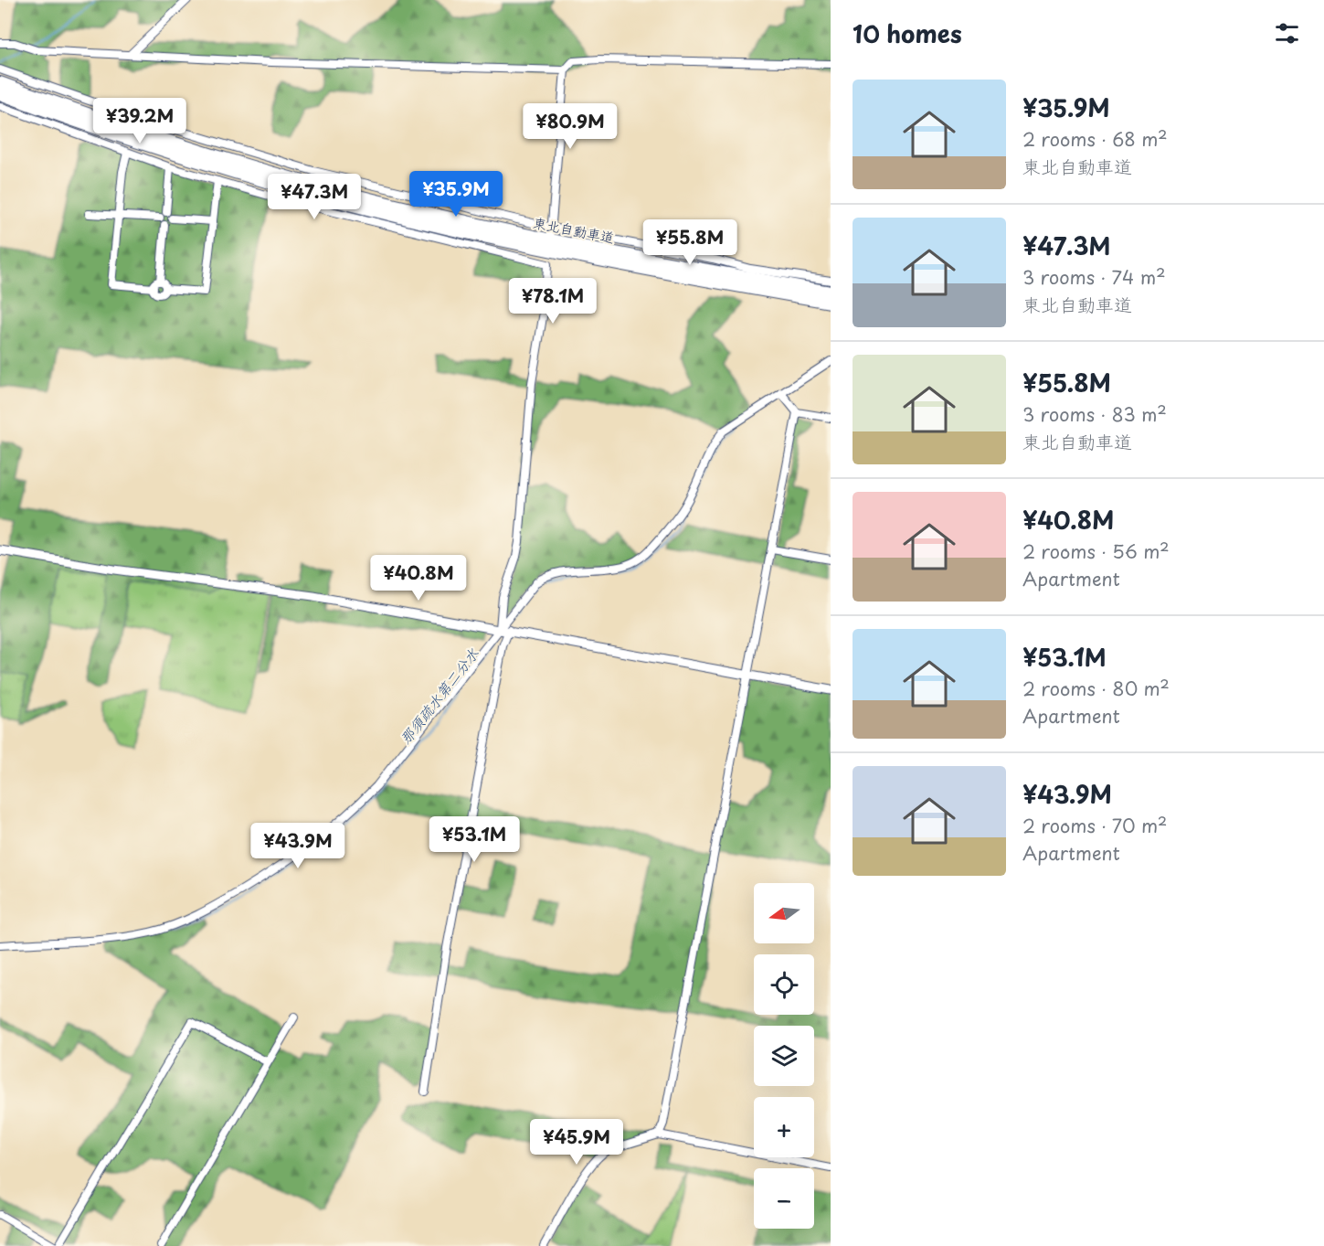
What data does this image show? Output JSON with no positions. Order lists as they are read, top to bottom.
{
  "streets": {
    "highway": ["東北自動車道"]
  },
  "water": ["那須疏水第二分水"],
  "north": "left",
  "page": {
    "heading": "10 homes",
    "list": [
      {
        "name": "¥35.9M",
        "note": "2 rooms · 68 m² · 東北自動車道"
      },
      {
        "name": "¥47.3M",
        "note": "3 rooms · 74 m² · 東北自動車道"
      },
      {
        "name": "¥55.8M",
        "note": "3 rooms · 83 m² · 東北自動車道"
      },
      {
        "name": "¥40.8M",
        "note": "2 rooms · 56 m² · Apartment"
      },
      {
        "name": "¥53.1M",
        "note": "2 rooms · 80 m² · Apartment"
      },
      {
        "name": "¥43.9M",
        "note": "2 rooms · 70 m² · Apartment"
      }
    ],
    "price": [
      "¥39.2M",
      "¥80.9M",
      "¥35.9M",
      "¥47.3M",
      "¥55.8M",
      "¥78.1M",
      "¥40.8M",
      "¥53.1M",
      "¥43.9M",
      "¥45.9M"
    ],
    "map_buttons": ["+", "−"]
  }
}
